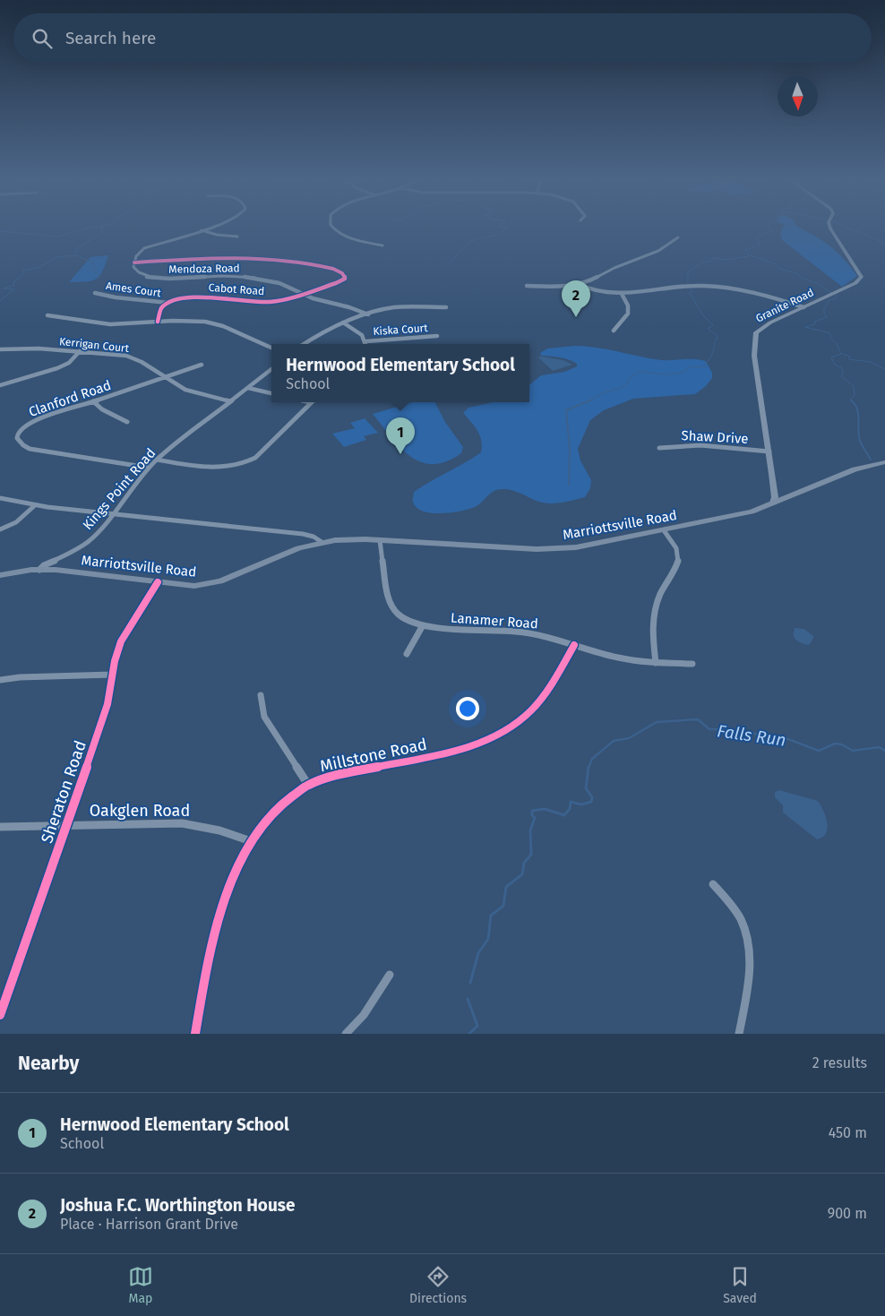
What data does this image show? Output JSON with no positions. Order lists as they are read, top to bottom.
{
  "streets": {
    "main road": ["Marriottsville Road"],
    "street": [
      "Mendoza Road",
      "Ames Court",
      "Cabot Road",
      "Granite Road",
      "Kiska Court",
      "Kerrigan Court",
      "Clanford Road",
      "Shaw Drive",
      "Kings Point Road",
      "Lanamer Road",
      "Millstone Road",
      "Sheraton Road",
      "Oakglen Road"
    ]
  },
  "crossings": [
    ["Mendoza Road", "Cabot Road"],
    ["Ames Court", "Cabot Road"],
    ["Granite Road", "Shaw Drive"],
    ["Granite Road", "Marriottsville Road"],
    ["Kerrigan Court", "Clanford Road"],
    ["Kerrigan Court", "Kings Point Road"],
    ["Clanford Road", "Kings Point Road"],
    ["Kings Point Road", "Marriottsville Road"],
    ["Marriottsville Road", "Lanamer Road"],
    ["Marriottsville Road", "Sheraton Road"],
    ["Lanamer Road", "Millstone Road"],
    ["Millstone Road", "Oakglen Road"],
    ["Sheraton Road", "Oakglen Road"]
  ],
  "water": ["Falls Run"],
  "north": "bottom",
  "page": {
    "search": "Search here",
    "pins": ["2", "1"],
    "popup": ["Hernwood Elementary School", "School"],
    "heading": ["Nearby", "2 results"],
    "list": [
      {
        "mark": "1",
        "name": "Hernwood Elementary School",
        "note": "School",
        "value": "450 m"
      },
      {
        "mark": "2",
        "name": "Joshua F.C. Worthington House",
        "note": "Place · Harrison Grant Drive",
        "value": "900 m"
      }
    ],
    "nav": ["Map", "Directions", "Saved"]
  }
}
